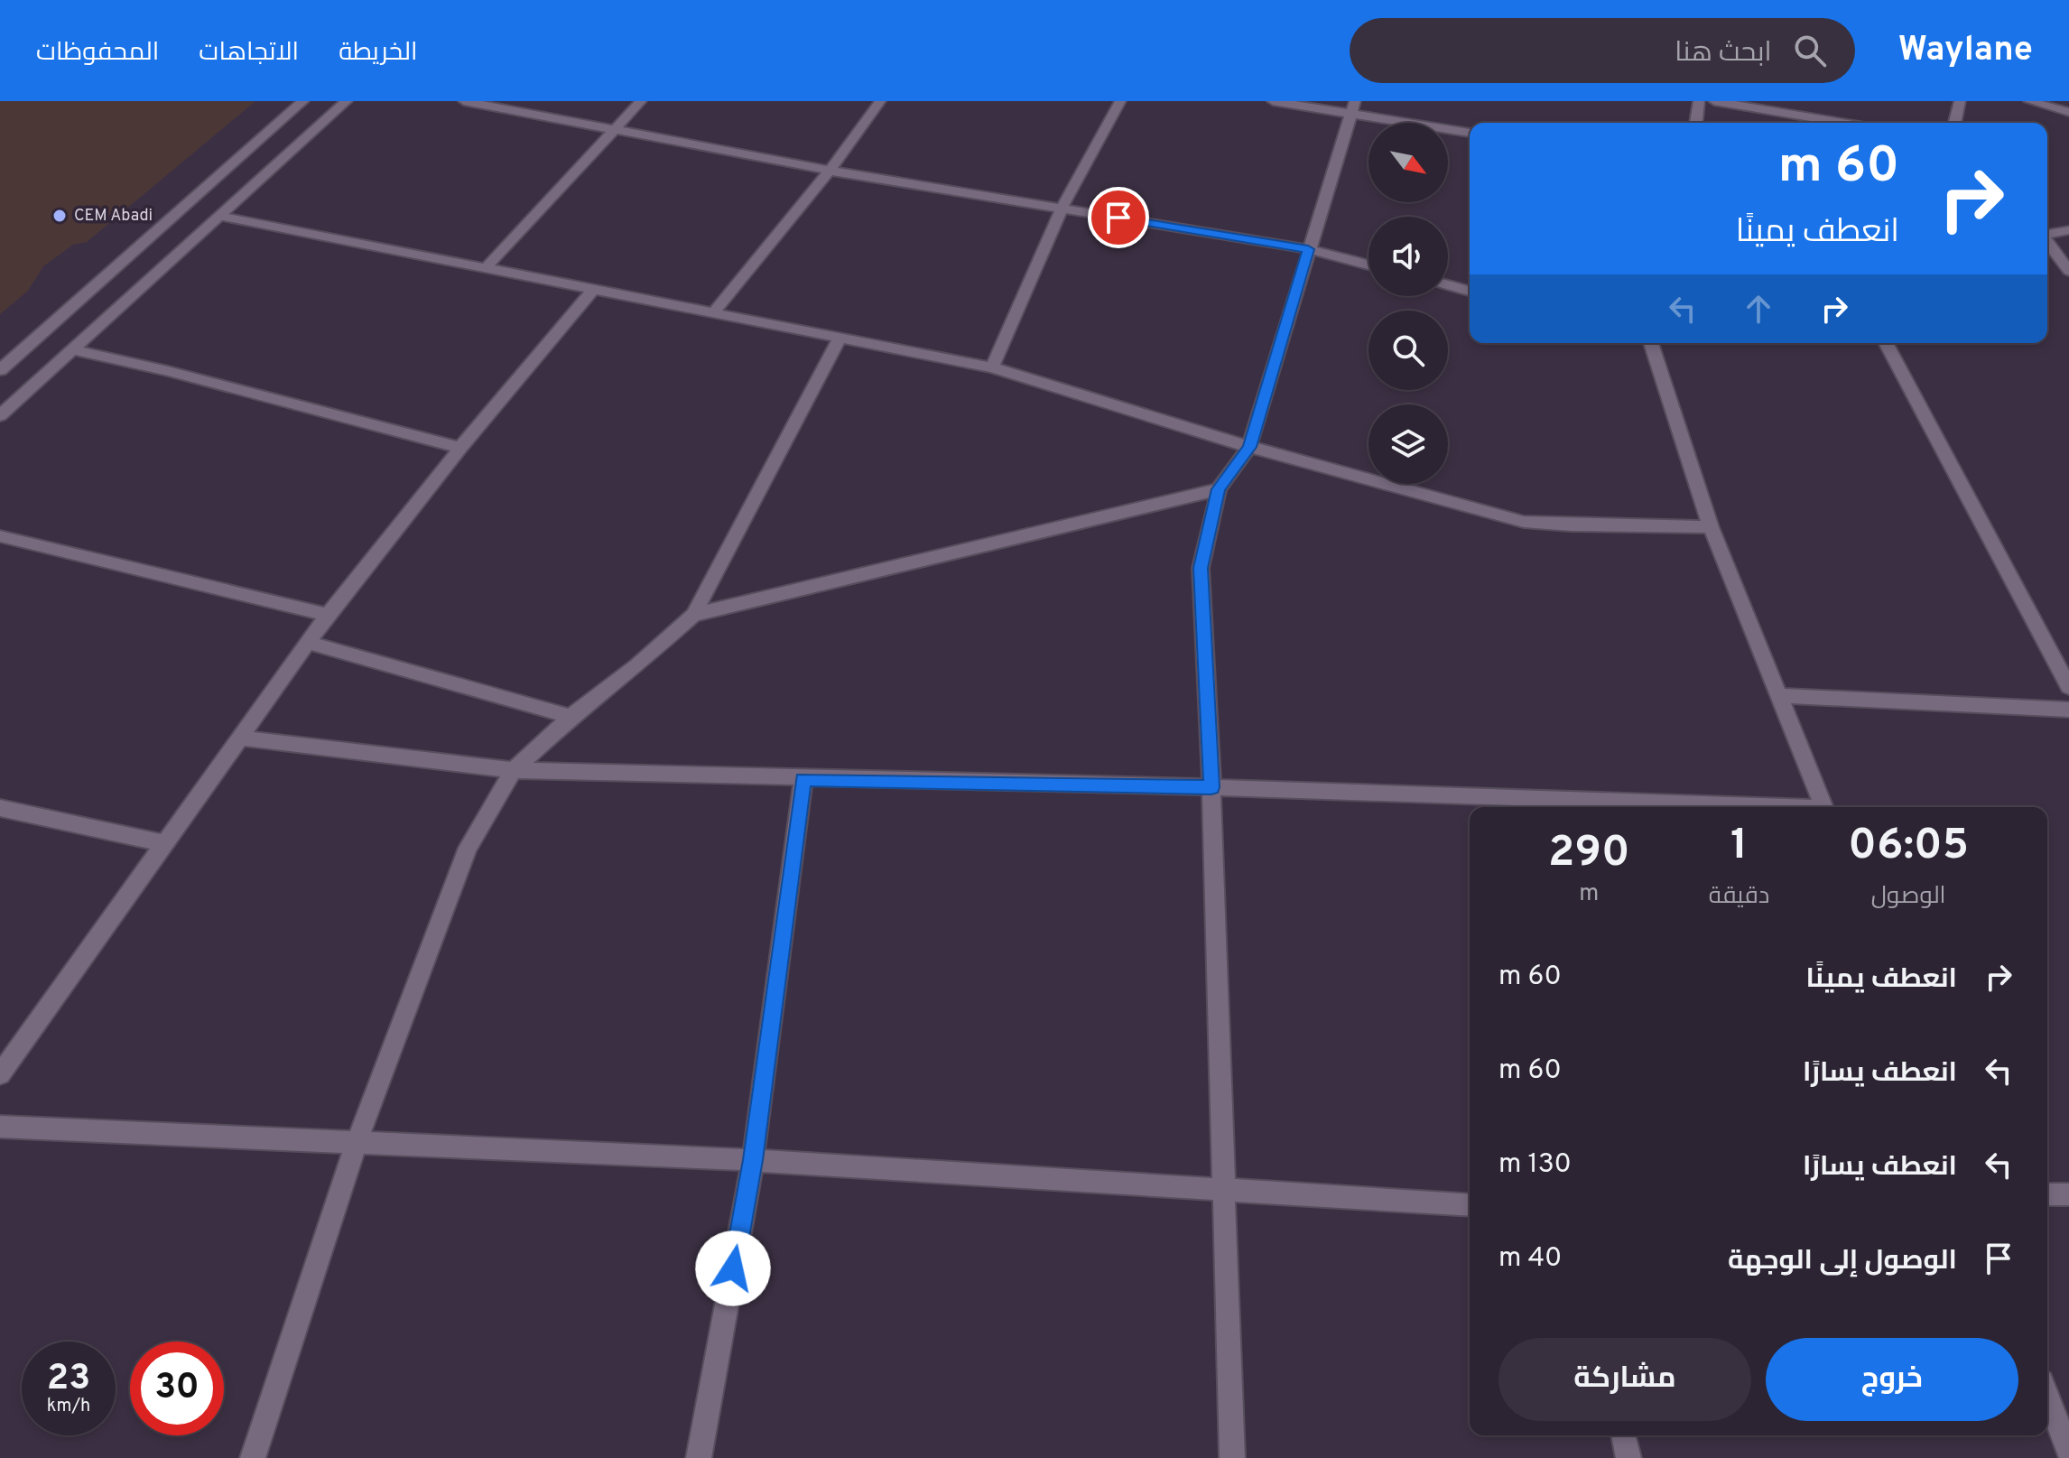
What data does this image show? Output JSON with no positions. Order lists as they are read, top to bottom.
{
  "places": ["CEM Abadi"],
  "north": "bottom right",
  "page": {
    "header": "Waylane",
    "search": "ابحث هنا",
    "nav": ["الخريطة", "الاتجاهات", "المحفوظات"],
    "turn": ["60 m", "انعطف يمينًا"],
    "eta": [
      "06:05",
      "الوصول",
      "1",
      "دقيقة",
      "290",
      "m"
    ],
    "list": [
      {
        "name": "انعطف يمينًا",
        "value": "60 m"
      },
      {
        "name": "انعطف يسارًا",
        "value": "60 m"
      },
      {
        "name": "انعطف يسارًا",
        "value": "130 m"
      },
      {
        "name": "الوصول إلى الوجهة",
        "value": "40 m"
      }
    ],
    "buttons": ["خروج", "مشاركة"],
    "speed": "23 km/h",
    "limit": "30"
  }
}
